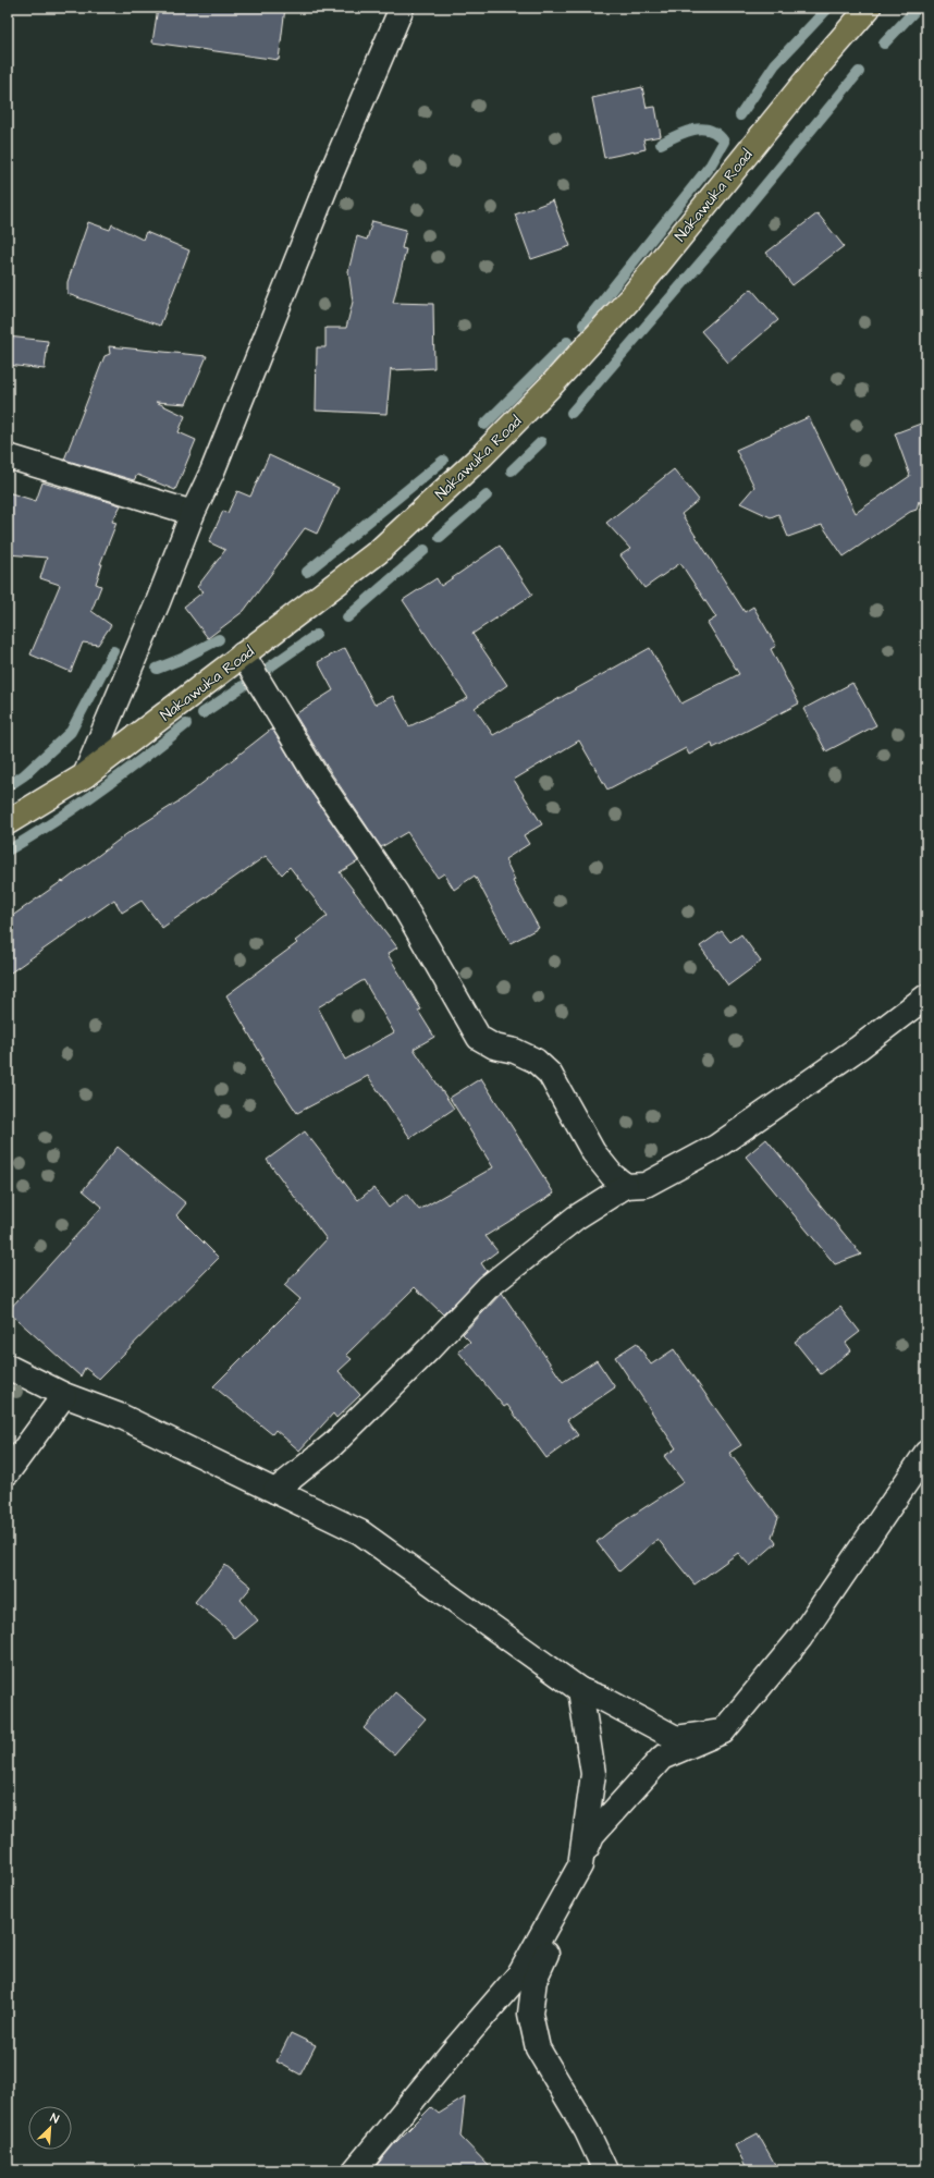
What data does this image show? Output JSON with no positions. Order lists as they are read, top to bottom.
{
  "streets": {
    "main road": ["Nakawuka Road"]
  },
  "north": "top right"
}
